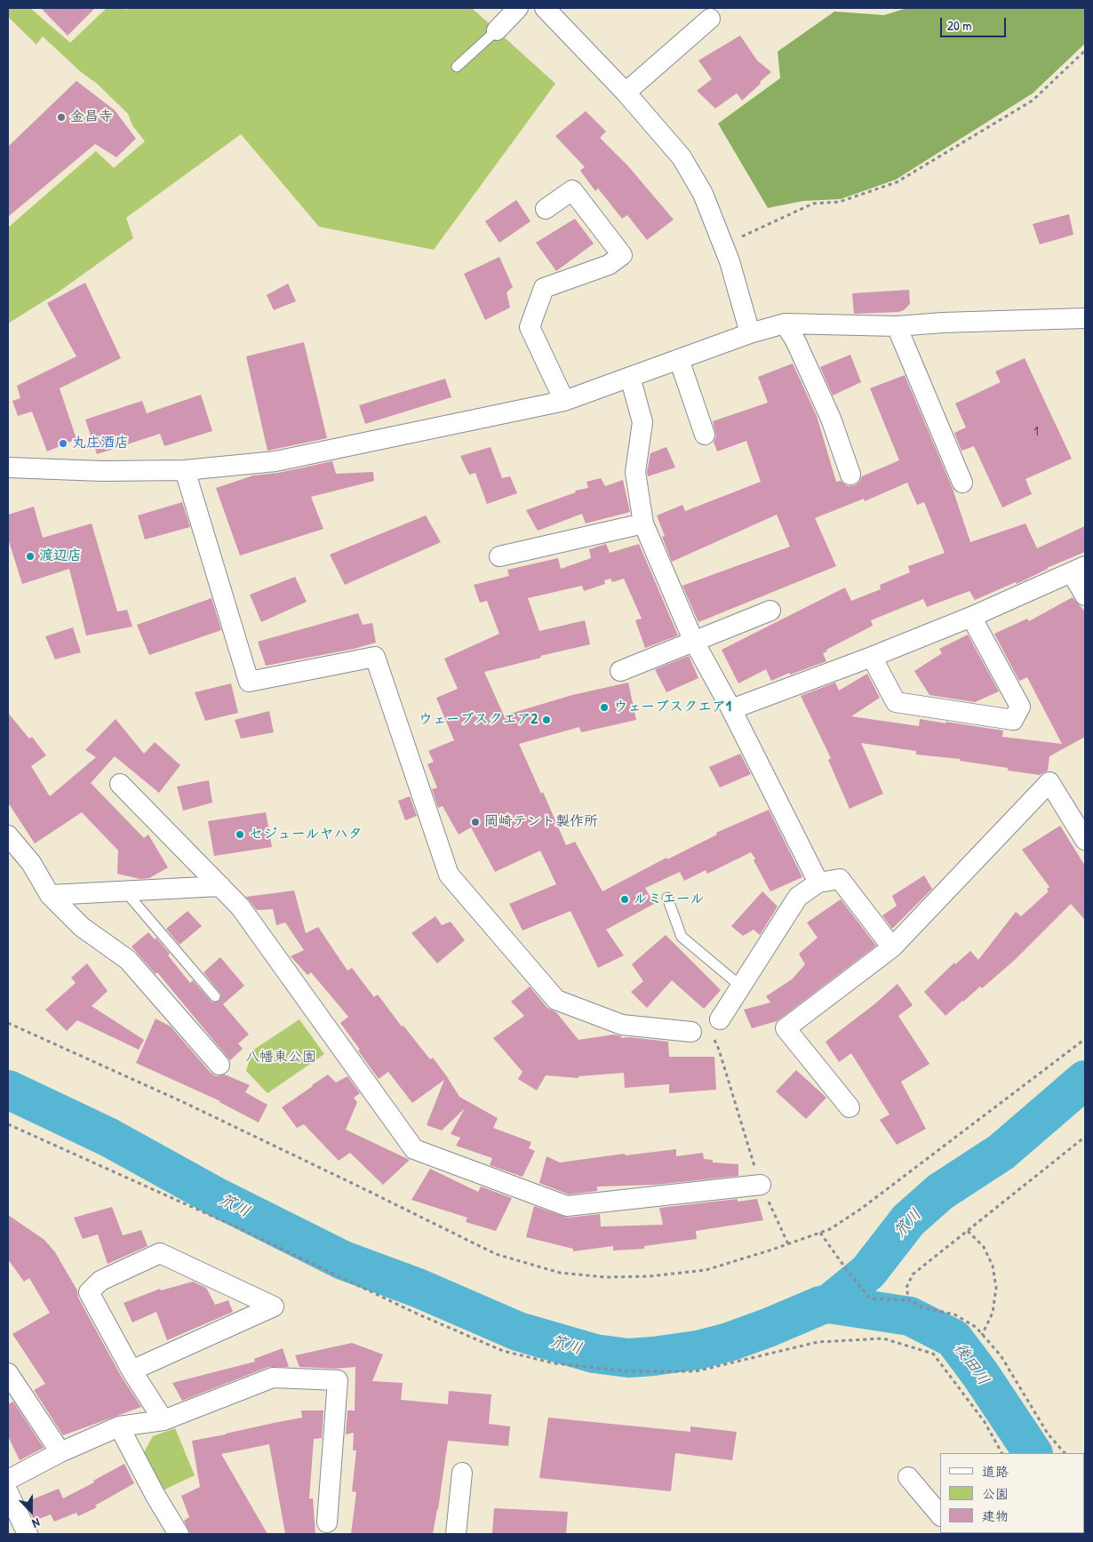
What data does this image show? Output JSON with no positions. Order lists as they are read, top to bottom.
{
  "water": ["笊川", "後田川"],
  "parks": ["八幡東公園"],
  "places": [
    "金昌寺",
    "丸庄酒店",
    "渡辺店",
    "ウェーブスクエア1",
    "ウェーブスクエア2",
    "岡崎テント製作所",
    "セジュールヤハタ",
    "ルミエール"
  ],
  "house_numbers": ["1"],
  "legend": ["道路", "公園", "建物"],
  "scale_bar": "20 m",
  "north": "bottom"
}
